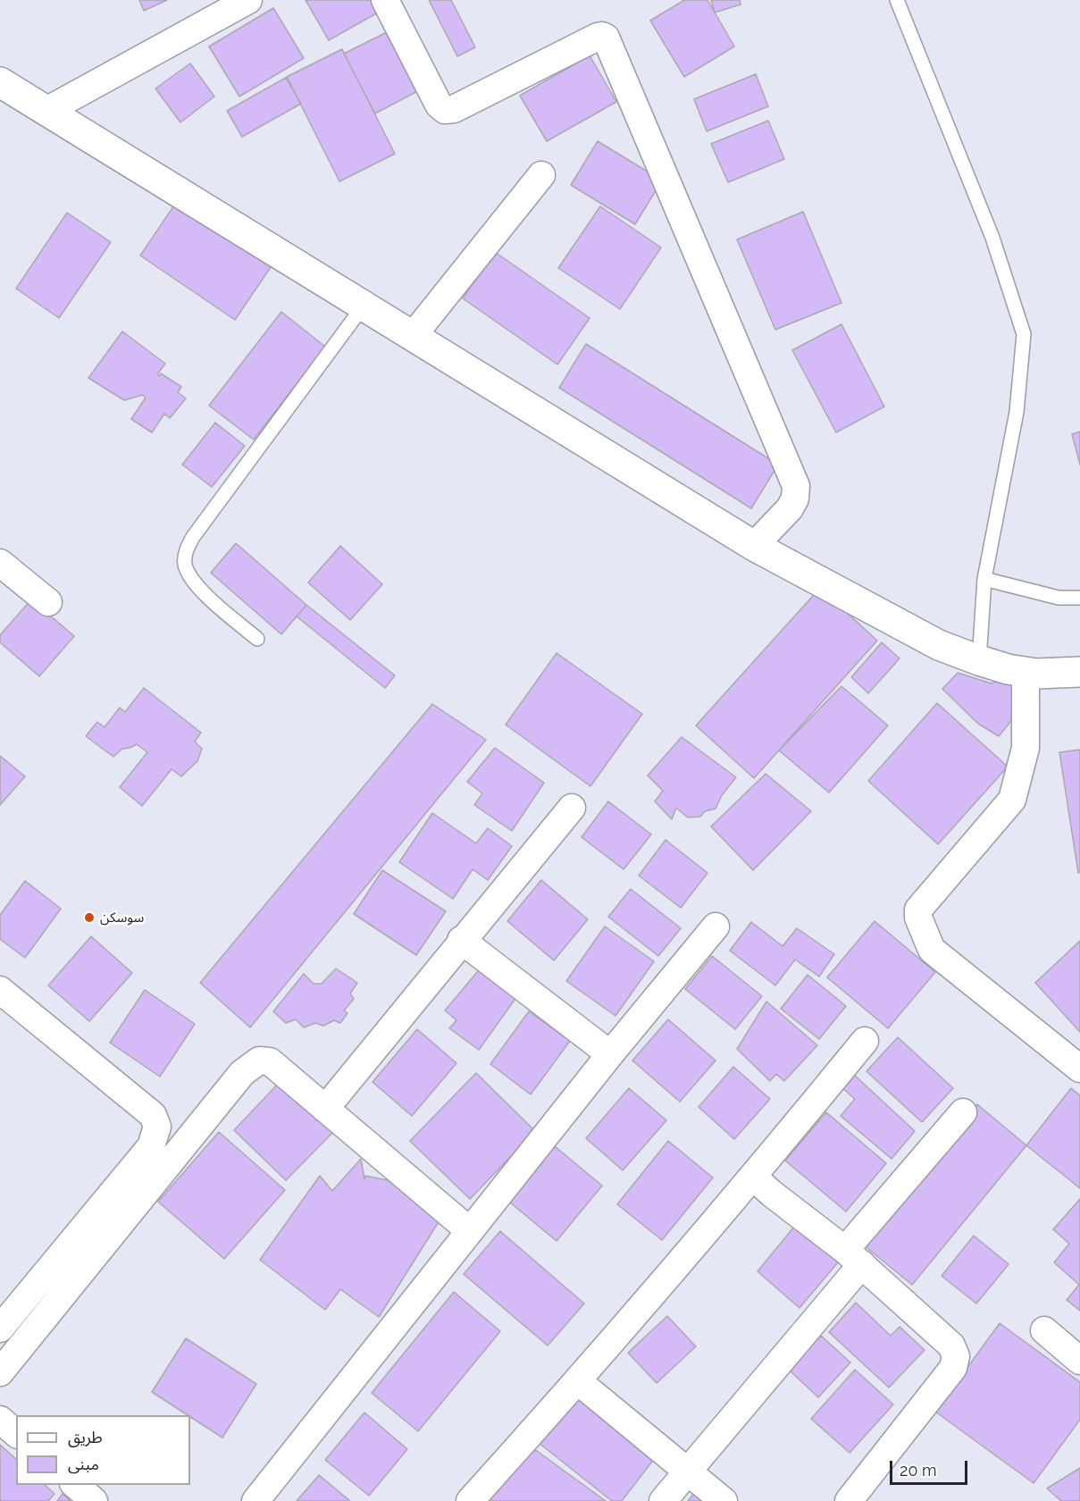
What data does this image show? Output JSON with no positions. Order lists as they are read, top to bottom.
{
  "places": ["سوسكن"],
  "legend": ["طريق", "مبنى"],
  "scale_bar": "20 m"
}
